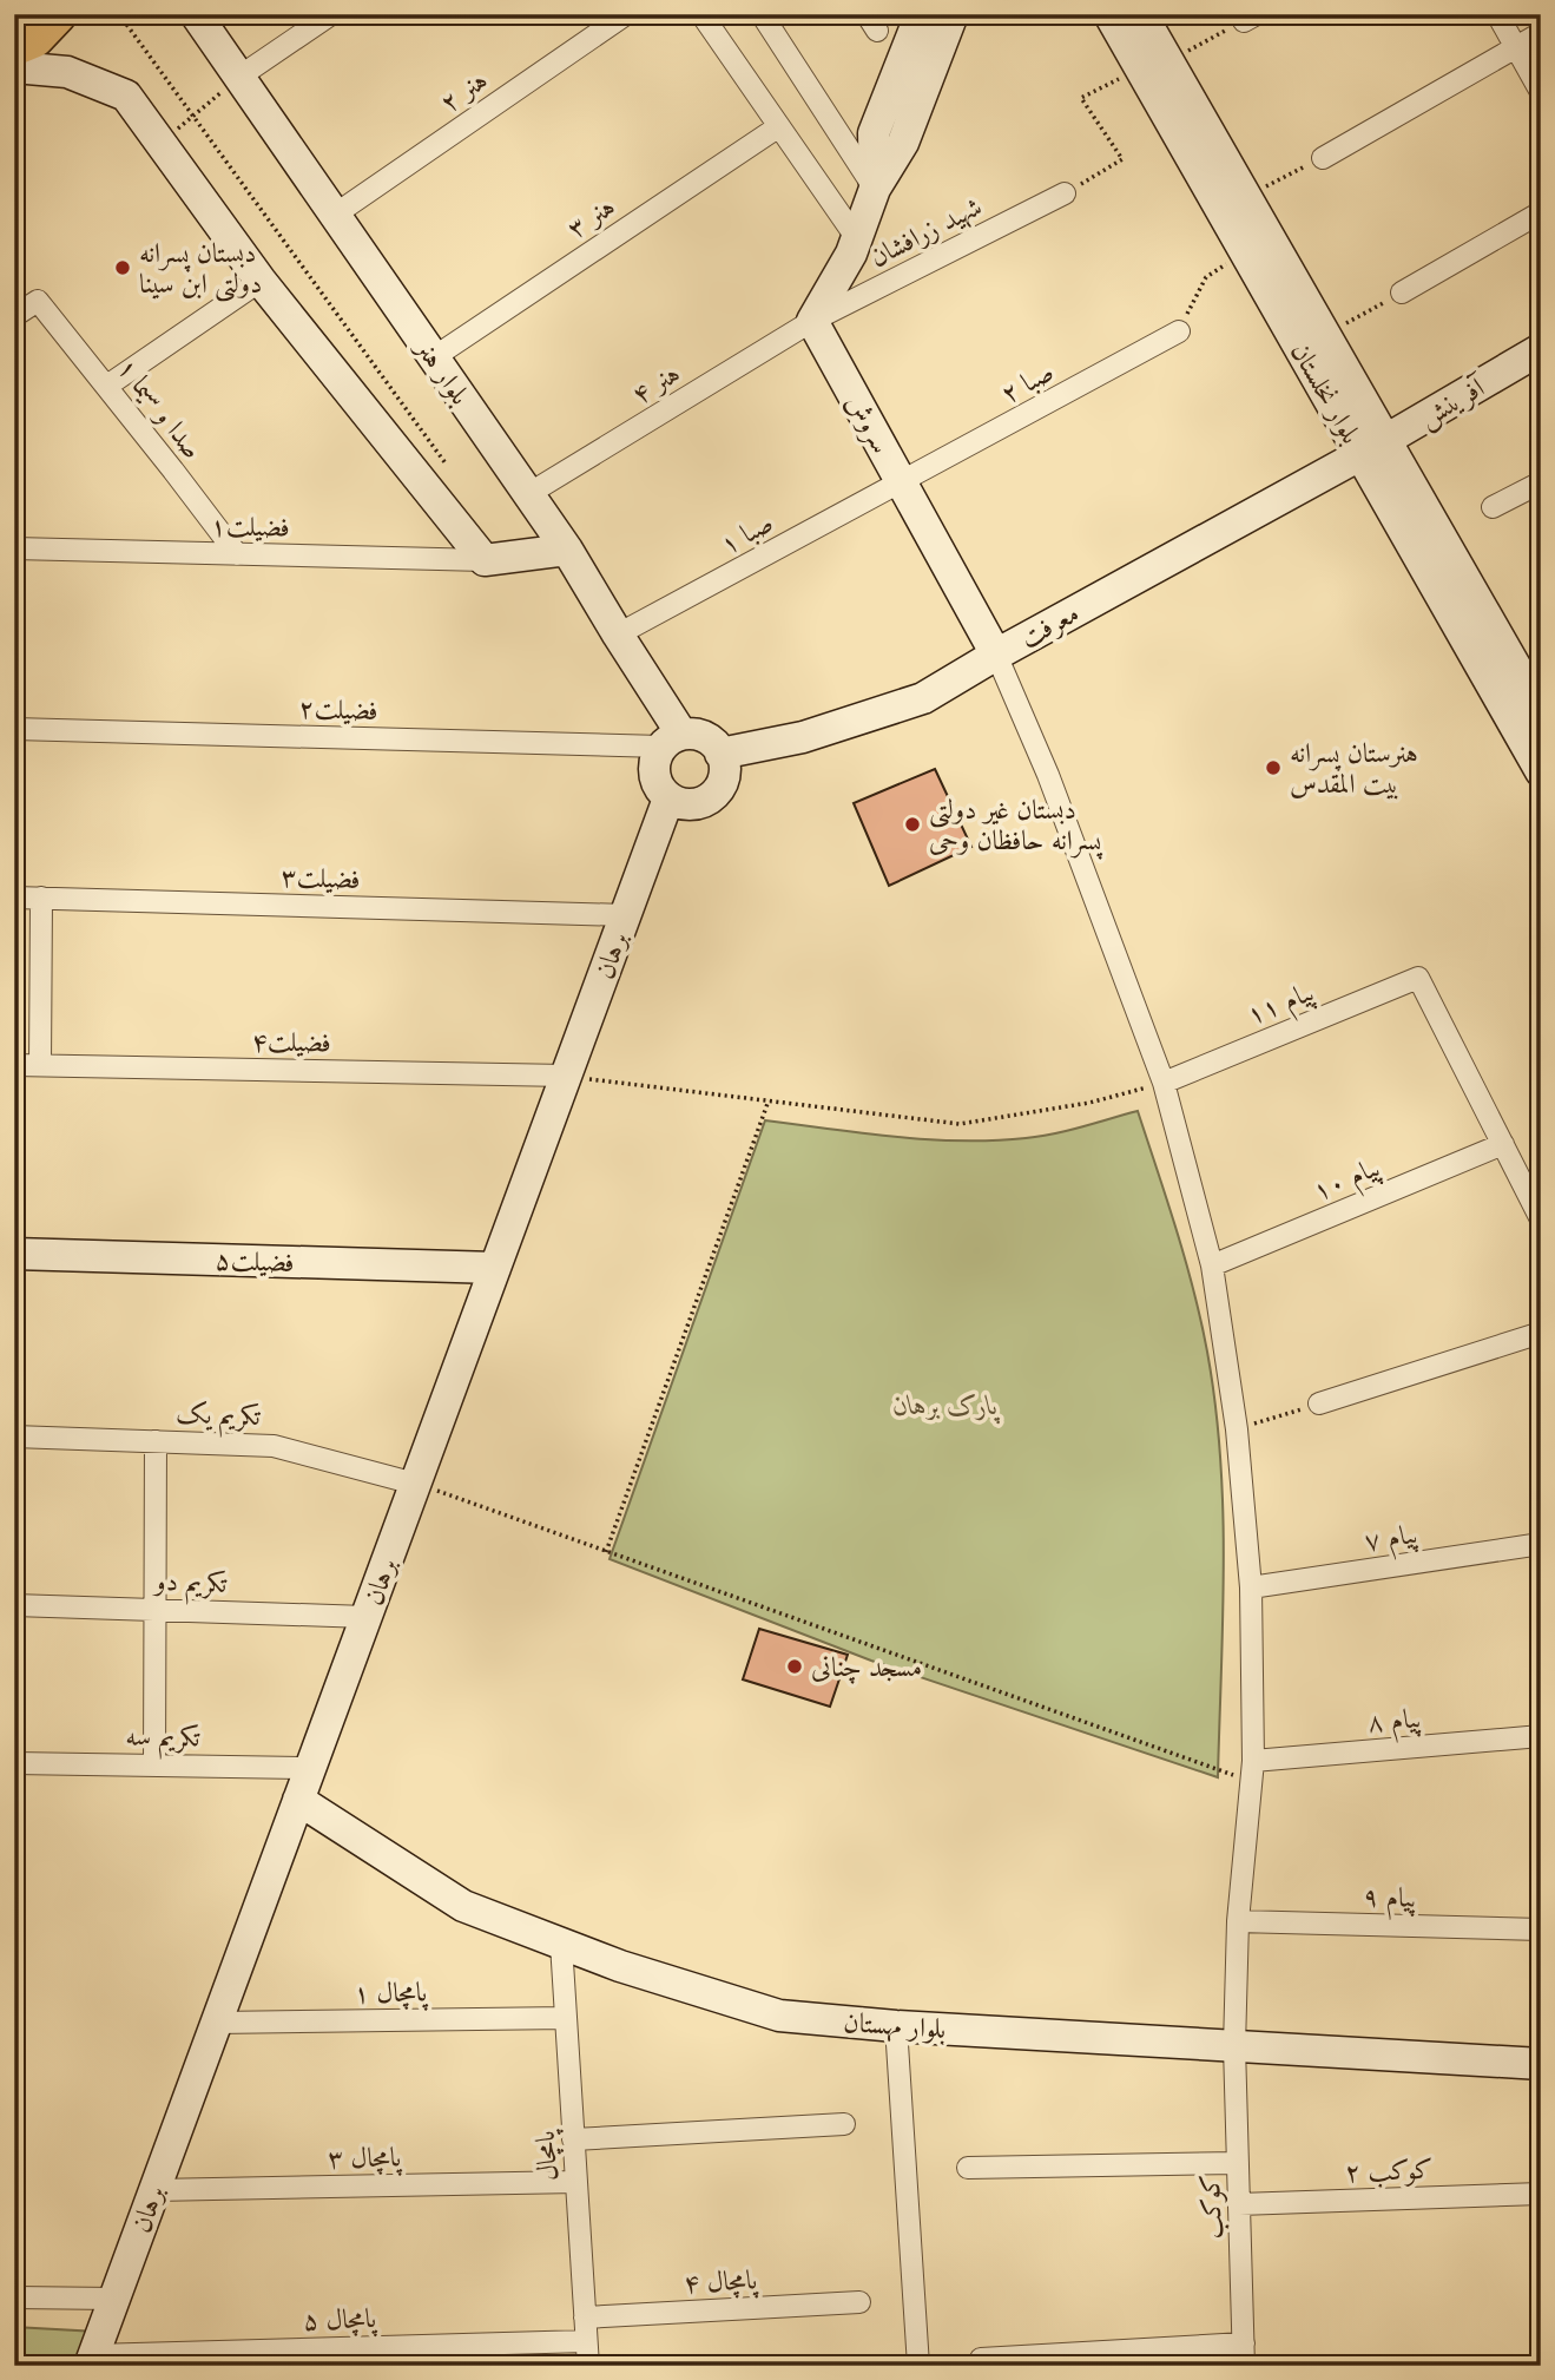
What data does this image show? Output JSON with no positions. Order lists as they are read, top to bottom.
{
  "streets": {
    "street": [
      "هنر ۲",
      "هنر ۳",
      "شهید زرافشان",
      "بلوار هنر",
      "صبا ۲",
      "هنر ۴",
      "بلوار نخلستان",
      "آفرینش",
      "صدا و سیما ۱",
      "سروش",
      "فضیلت۱",
      "صبا ۱",
      "معرفت",
      "فضیلت۲",
      "فضیلت۳",
      "برهان",
      "پیام ۱۱",
      "فضیلت۴",
      "پیام ۱۰",
      "فضیلت۵",
      "تکریم یک",
      "پیام ۷",
      "تکریم دو",
      "پیام ۸",
      "تکریم سه",
      "پیام ۹",
      "پامچال ۱",
      "بلوار مهستان",
      "پامچال",
      "پامچال ۳",
      "کوکب ۲",
      "کوکب",
      "پامچال ۴",
      "پامچال ۵"
    ]
  },
  "crossings": [
    ["هنر ۲", "بلوار هنر"],
    ["هنر ۳", "بلوار هنر"],
    ["شهید زرافشان", "هنر ۴"],
    ["شهید زرافشان", "سروش"],
    ["بلوار هنر", "هنر ۴"],
    ["بلوار هنر", "صبا ۱"],
    ["بلوار هنر", "معرفت"],
    ["بلوار هنر", "فضیلت۲"],
    ["بلوار هنر", "برهان"],
    ["صبا ۲", "سروش"],
    ["صبا ۲", "صبا ۱"],
    ["هنر ۴", "سروش"],
    ["بلوار نخلستان", "آفرینش"],
    ["بلوار نخلستان", "معرفت"],
    ["آفرینش", "معرفت"],
    ["صدا و سیما ۱", "فضیلت۱"],
    ["سروش", "صبا ۱"],
    ["سروش", "معرفت"],
    ["سروش", "کوکب"],
    ["معرفت", "فضیلت۲"],
    ["معرفت", "برهان"],
    ["معرفت", "کوکب"],
    ["فضیلت۲", "برهان"],
    ["فضیلت۳", "برهان"],
    ["برهان", "فضیلت۴"],
    ["برهان", "فضیلت۵"],
    ["برهان", "تکریم یک"],
    ["برهان", "تکریم دو"],
    ["برهان", "تکریم سه"],
    ["برهان", "پامچال ۱"],
    ["برهان", "بلوار مهستان"],
    ["برهان", "پامچال ۳"],
    ["برهان", "پامچال ۵"],
    ["پیام ۱۱", "پیام ۱۰"],
    ["پیام ۱۱", "کوکب"],
    ["پیام ۱۰", "کوکب"],
    ["پیام ۷", "کوکب"],
    ["پیام ۸", "کوکب"],
    ["پیام ۹", "کوکب"],
    ["پامچال ۱", "پامچال"],
    ["بلوار مهستان", "پامچال"],
    ["بلوار مهستان", "کوکب"],
    ["پامچال", "پامچال ۳"],
    ["پامچال", "پامچال ۴"],
    ["پامچال", "پامچال ۵"],
    ["کوکب ۲", "کوکب"]
  ],
  "parks": ["پارک برهان"],
  "places": [
    "دبستان پسرانه دولتی ابن سینا",
    "هنرستان پسرانه بیت المقدس",
    "دبستان غیر دولتی پسرانه حافظان وحی",
    "مسجد چنانی"
  ]
}
